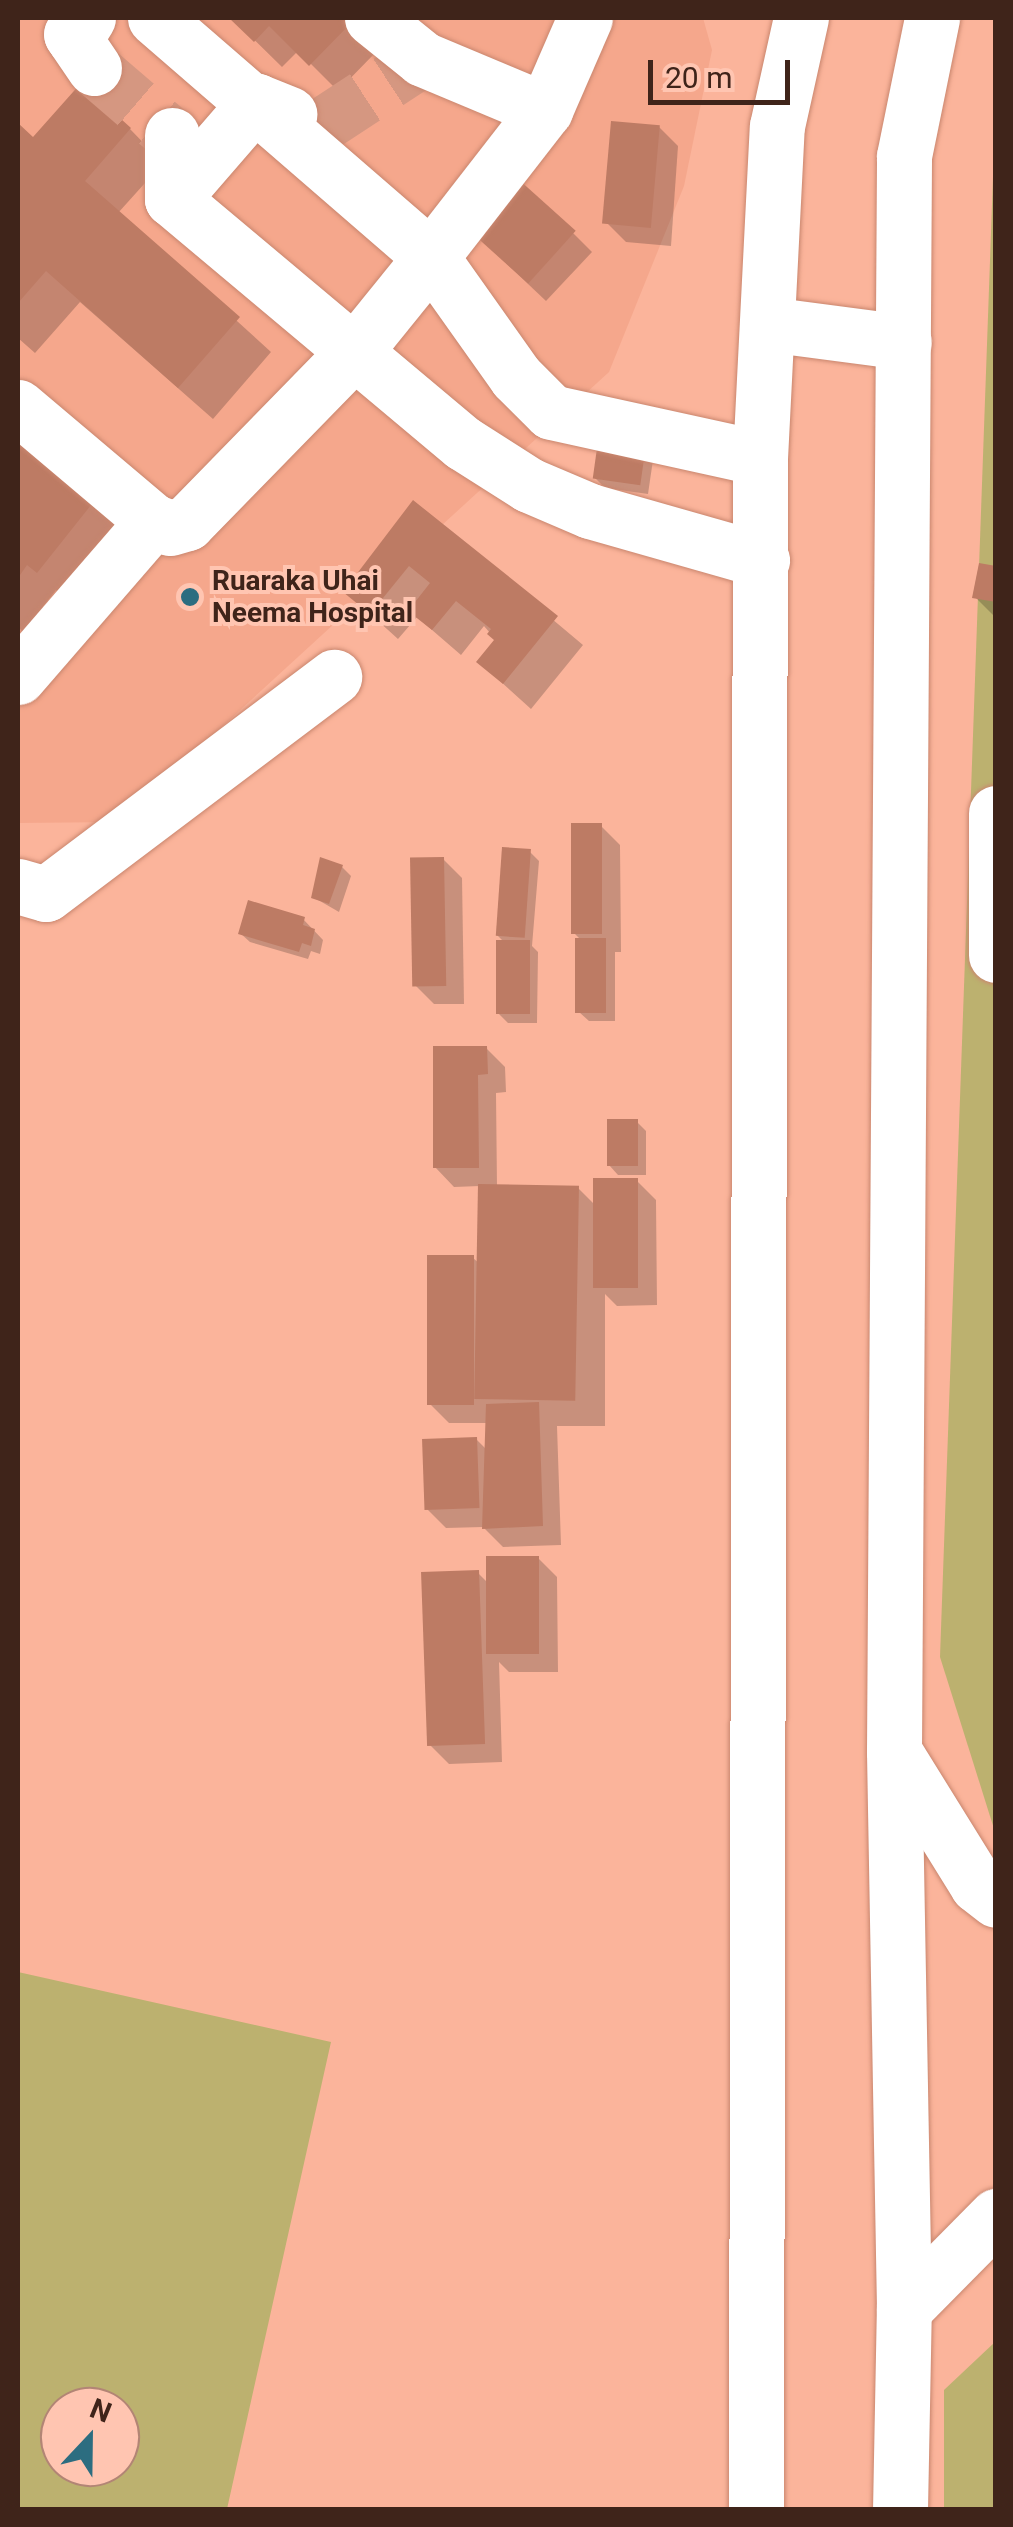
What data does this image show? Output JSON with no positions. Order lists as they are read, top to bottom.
{
  "places": ["Ruaraka Uhai Neema Hospital"],
  "scale_bar": "20 m",
  "north": "top"
}
